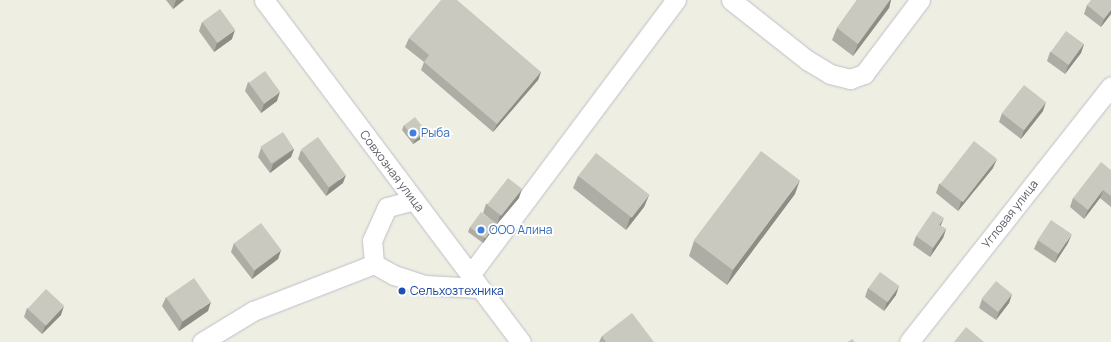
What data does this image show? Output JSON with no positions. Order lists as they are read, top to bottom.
{
  "streets": {
    "street": ["Совхозная улица", "Угловая улица"]
  },
  "places": ["Рыба", "ООО Алина", "Сельхозтехника"]
}
